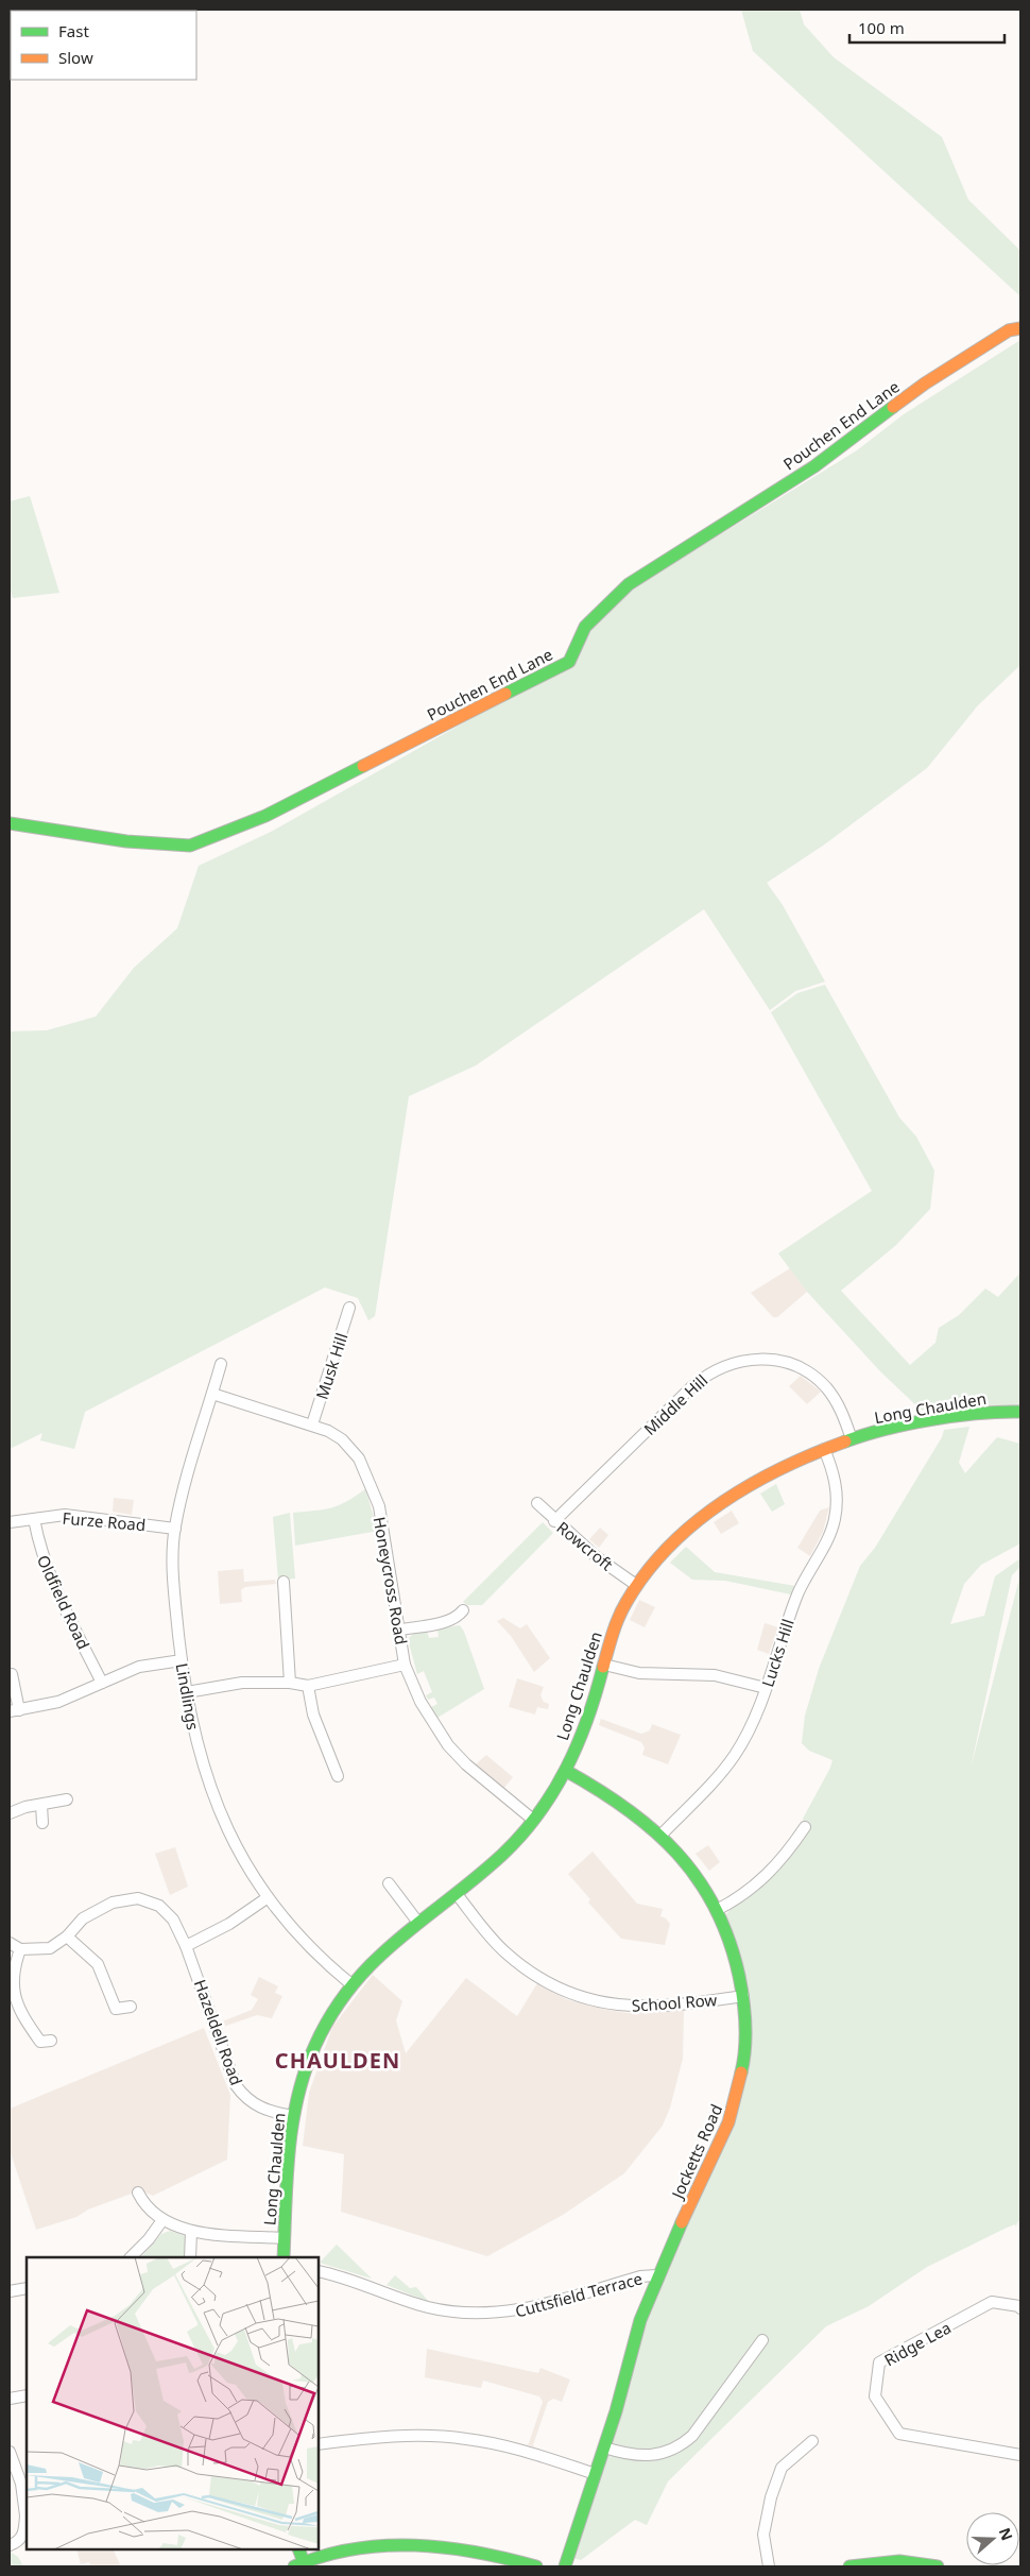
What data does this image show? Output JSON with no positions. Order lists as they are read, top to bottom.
{
  "streets": {
    "street": [
      "Pouchen End Lane",
      "Musk Hill",
      "Middle Hill",
      "Long Chaulden",
      "Furze Road",
      "Rowcroft",
      "Honeycross Road",
      "Oldfield Road",
      "Lucks Hill",
      "Lindlings",
      "School Row",
      "Hazeldell Road",
      "Jocketts Road",
      "Cuttsfield Terrace",
      "Ridge Lea"
    ]
  },
  "crossings": [
    ["Musk Hill", "Honeycross Road"],
    ["Middle Hill", "Long Chaulden"],
    ["Middle Hill", "Rowcroft"],
    ["Long Chaulden", "Rowcroft"],
    ["Long Chaulden", "Honeycross Road"],
    ["Long Chaulden", "Lucks Hill"],
    ["Long Chaulden", "Lindlings"],
    ["Long Chaulden", "School Row"],
    ["Long Chaulden", "Hazeldell Road"],
    ["Long Chaulden", "Jocketts Road"],
    ["Furze Road", "Oldfield Road"],
    ["Furze Road", "Lindlings"],
    ["Honeycross Road", "Lindlings"],
    ["Lucks Hill", "Jocketts Road"],
    ["School Row", "Jocketts Road"],
    ["Jocketts Road", "Cuttsfield Terrace"]
  ],
  "districts": ["CHAULDEN"],
  "legend": ["Fast", "Slow"],
  "scale_bar": "100 m",
  "north": "right"
}
